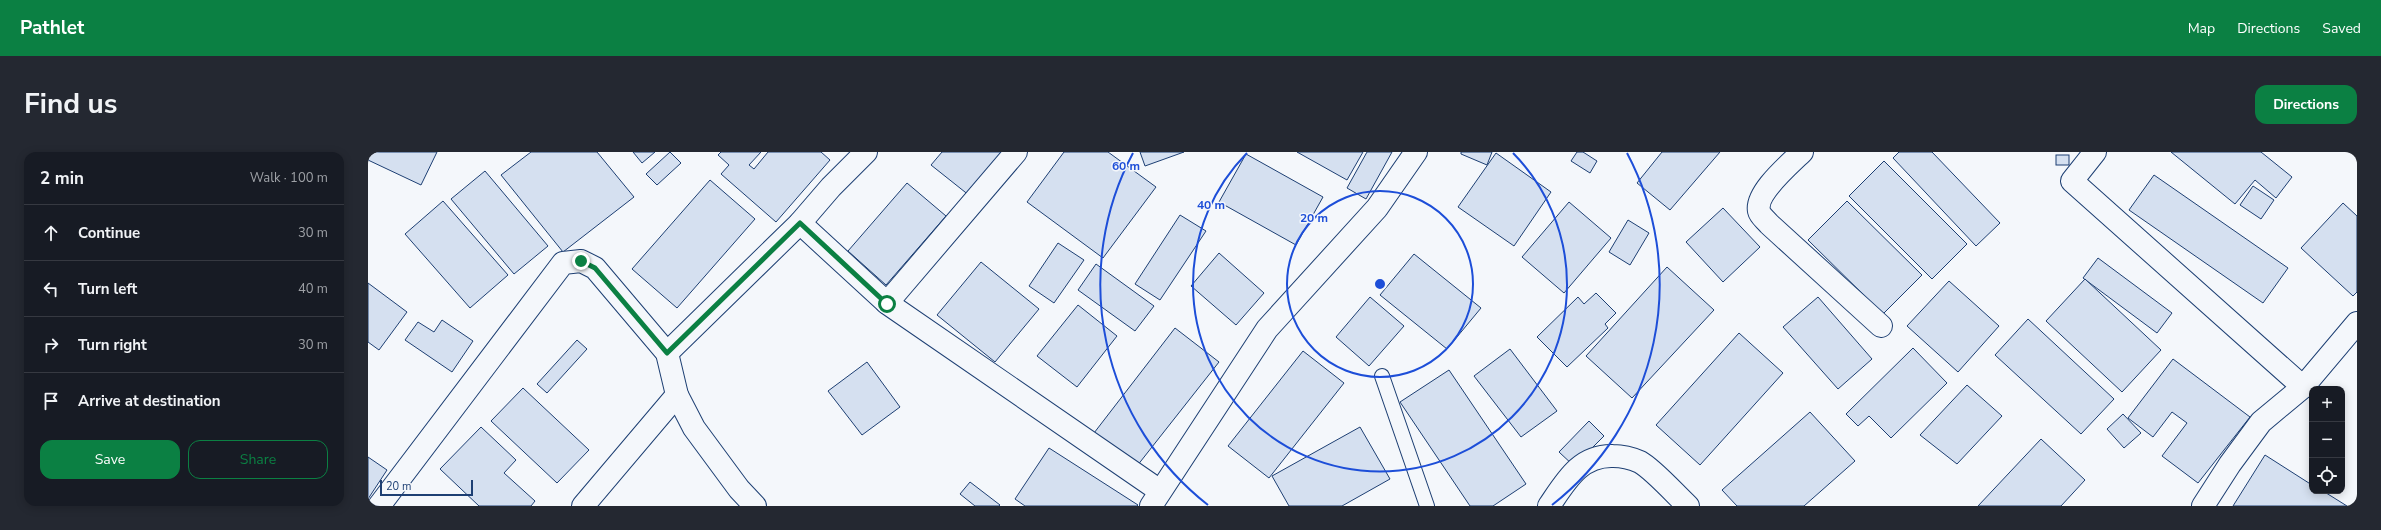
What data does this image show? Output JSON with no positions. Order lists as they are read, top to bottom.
{
  "scale_bar": "20 m",
  "page": {
    "header": "Pathlet",
    "nav": ["Map", "Directions", "Saved"],
    "title": "Find us",
    "buttons": [
      "Directions",
      ["Save", "Share"]
    ],
    "heading": ["2 min", "Walk · 100 m"],
    "list": [
      ["Continue", "30 m"],
      ["Turn left", "40 m"],
      ["Turn right", "30 m"],
      "Arrive at destination"
    ],
    "map_buttons": ["+", "−"],
    "scale": "20 m"
  },
  "rings": ["60 m", "40 m", "20 m"]
}
